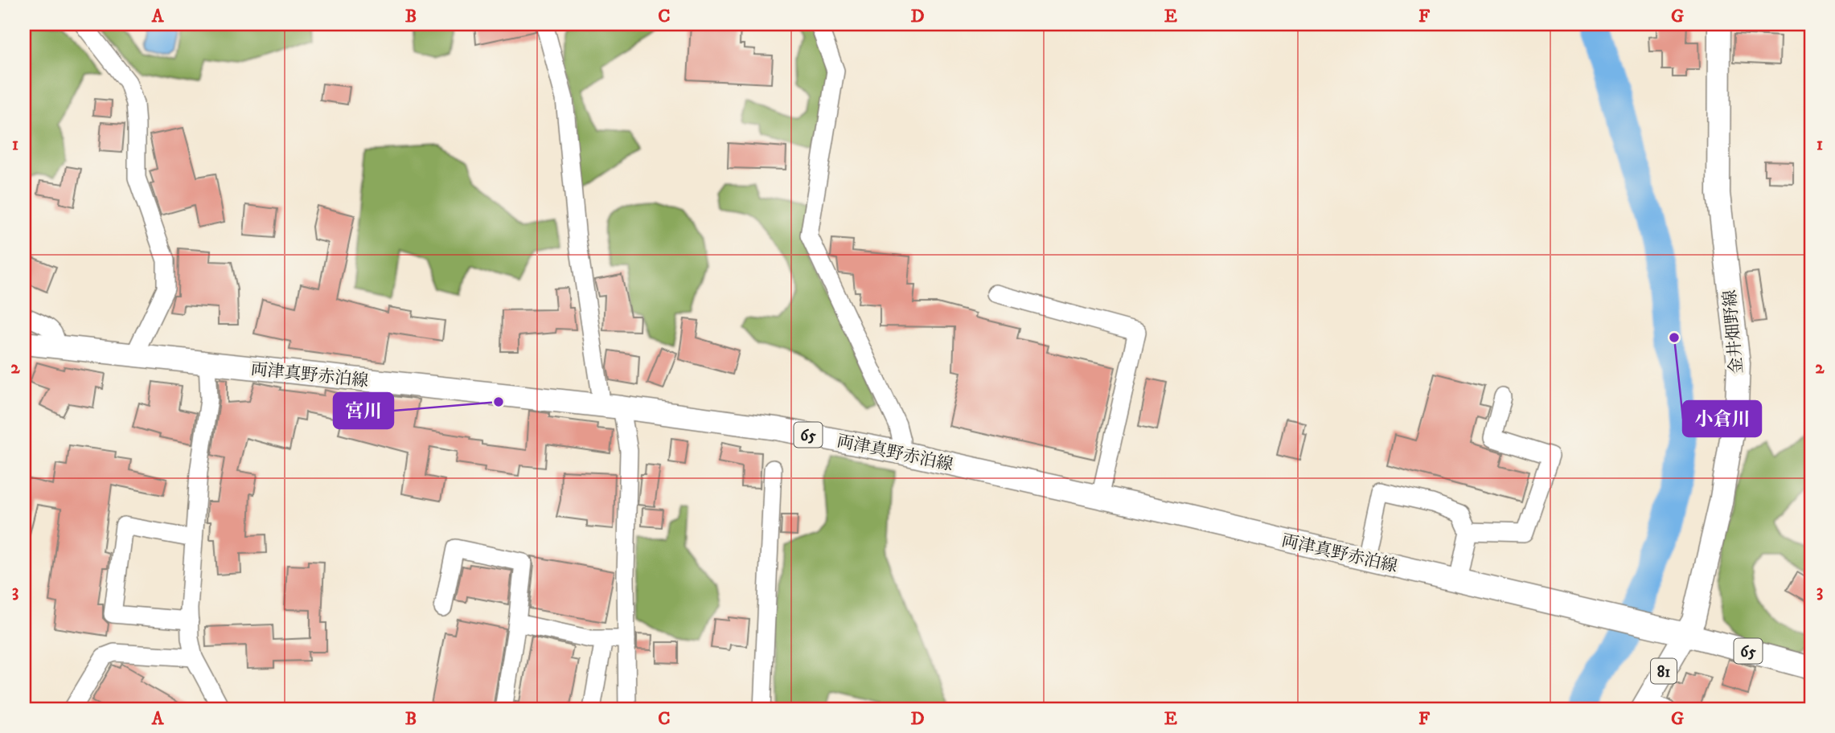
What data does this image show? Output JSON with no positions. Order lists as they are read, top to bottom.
{
  "streets": {
    "main road": [
      "金井畑野線",
      "両津真野赤泊線",
      "65",
      "81"
    ]
  },
  "crossings": [
    ["金井畑野線", "両津真野赤泊線"],
    ["金井畑野線", "65"],
    ["金井畑野線", "81"],
    ["両津真野赤泊線", "65"],
    ["両津真野赤泊線", "81"],
    ["65", "81"]
  ],
  "places": ["小倉川", "宮川"],
  "grid": {
    "columns": [
      "A",
      "B",
      "C",
      "D",
      "E",
      "F",
      "G"
    ],
    "rows": ["1", "2", "3"]
  }
}
